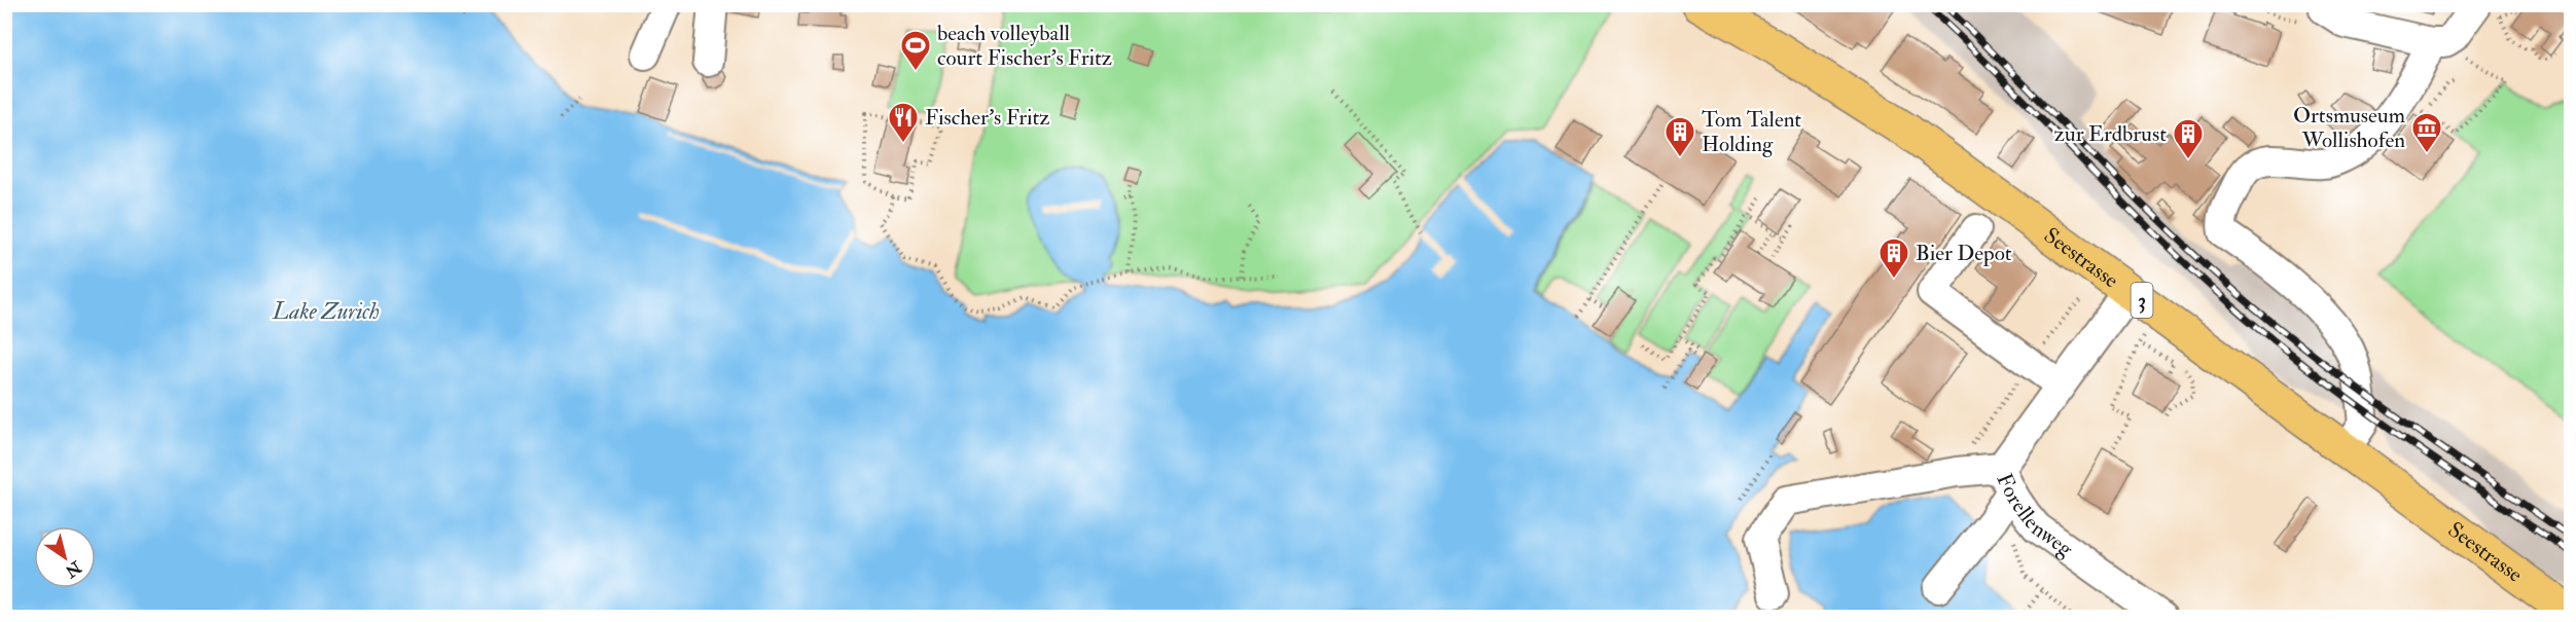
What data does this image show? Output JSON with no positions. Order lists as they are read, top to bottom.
{
  "streets": {
    "main road": ["Seestrasse", "3"],
    "street": ["Forellenweg"]
  },
  "crossings": [
    ["Seestrasse", "Forellenweg"]
  ],
  "water": ["Lake Zurich"],
  "places": {
    "sports": ["beach volleyball court Fischer's Fritz"],
    "restaurant": ["Fischer's Fritz"],
    "museum": ["Ortsmuseum Wollishofen"],
    "building": ["Tom Talent Holding", "zur Erdbrust", "Bier Depot"]
  },
  "north": "bottom right"
}
